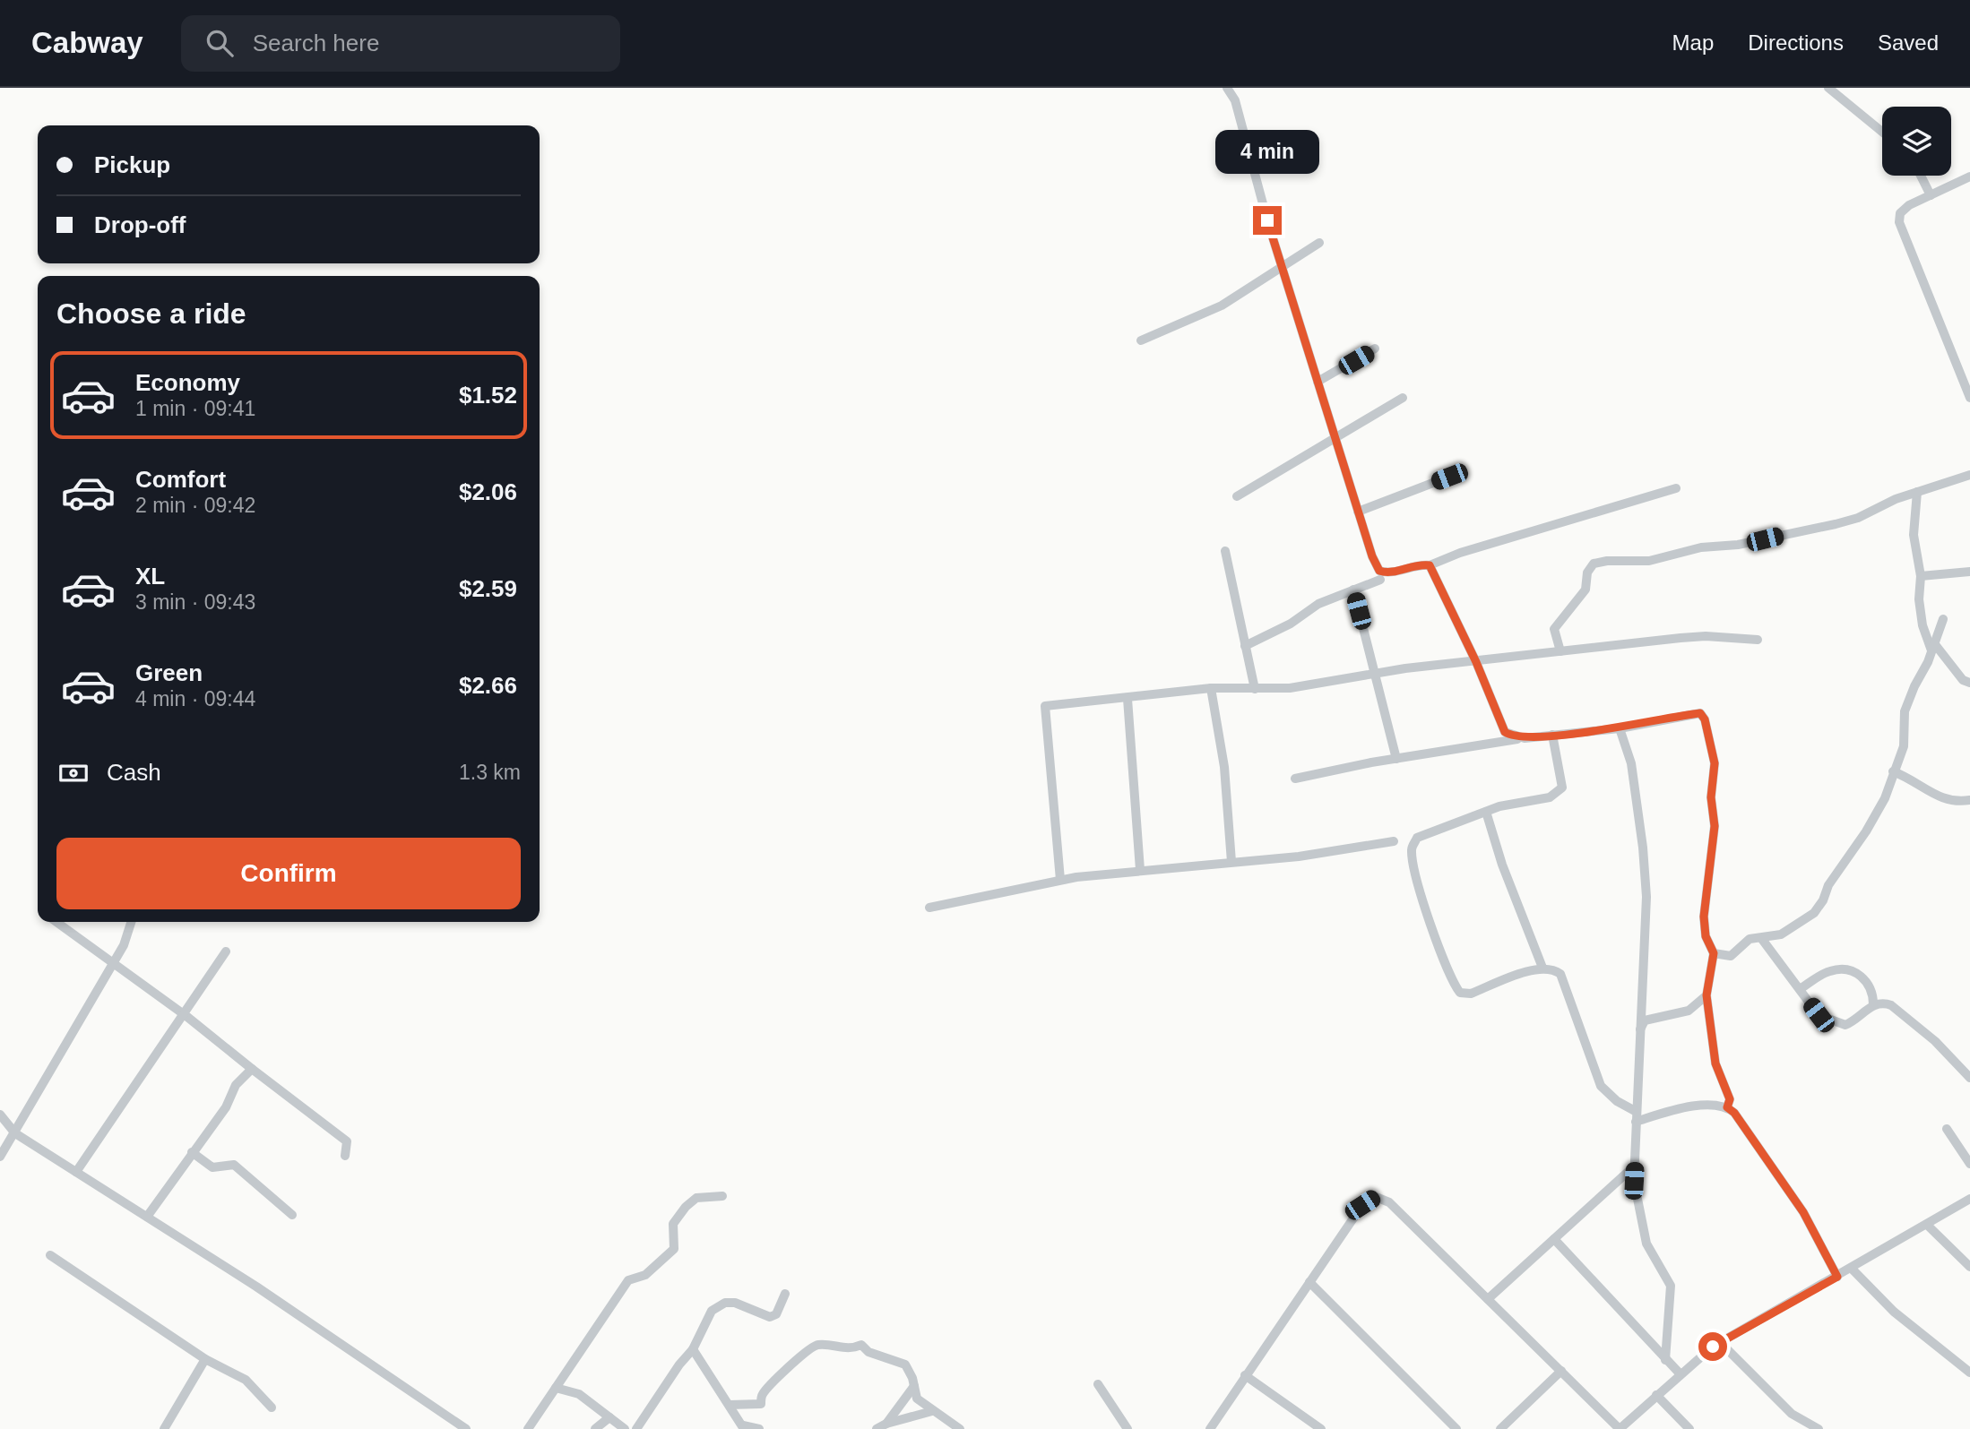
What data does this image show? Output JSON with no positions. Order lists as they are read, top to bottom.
{
  "page": {
    "header": "Cabway",
    "search": "Search here",
    "nav": ["Map", "Directions", "Saved"],
    "banner": ["Pickup", "Drop-off"],
    "bubble": "4 min",
    "heading": "Choose a ride",
    "list": [
      {
        "name": "Economy",
        "note": "1 min · 09:41",
        "value": "$1.52"
      },
      {
        "name": "Comfort",
        "note": "2 min · 09:42",
        "value": "$2.06"
      },
      {
        "name": "XL",
        "note": "3 min · 09:43",
        "value": "$2.59"
      },
      {
        "name": "Green",
        "note": "4 min · 09:44",
        "value": "$2.66"
      }
    ],
    "pay": ["Cash", "1.3 km"],
    "buttons": "Confirm"
  }
}
